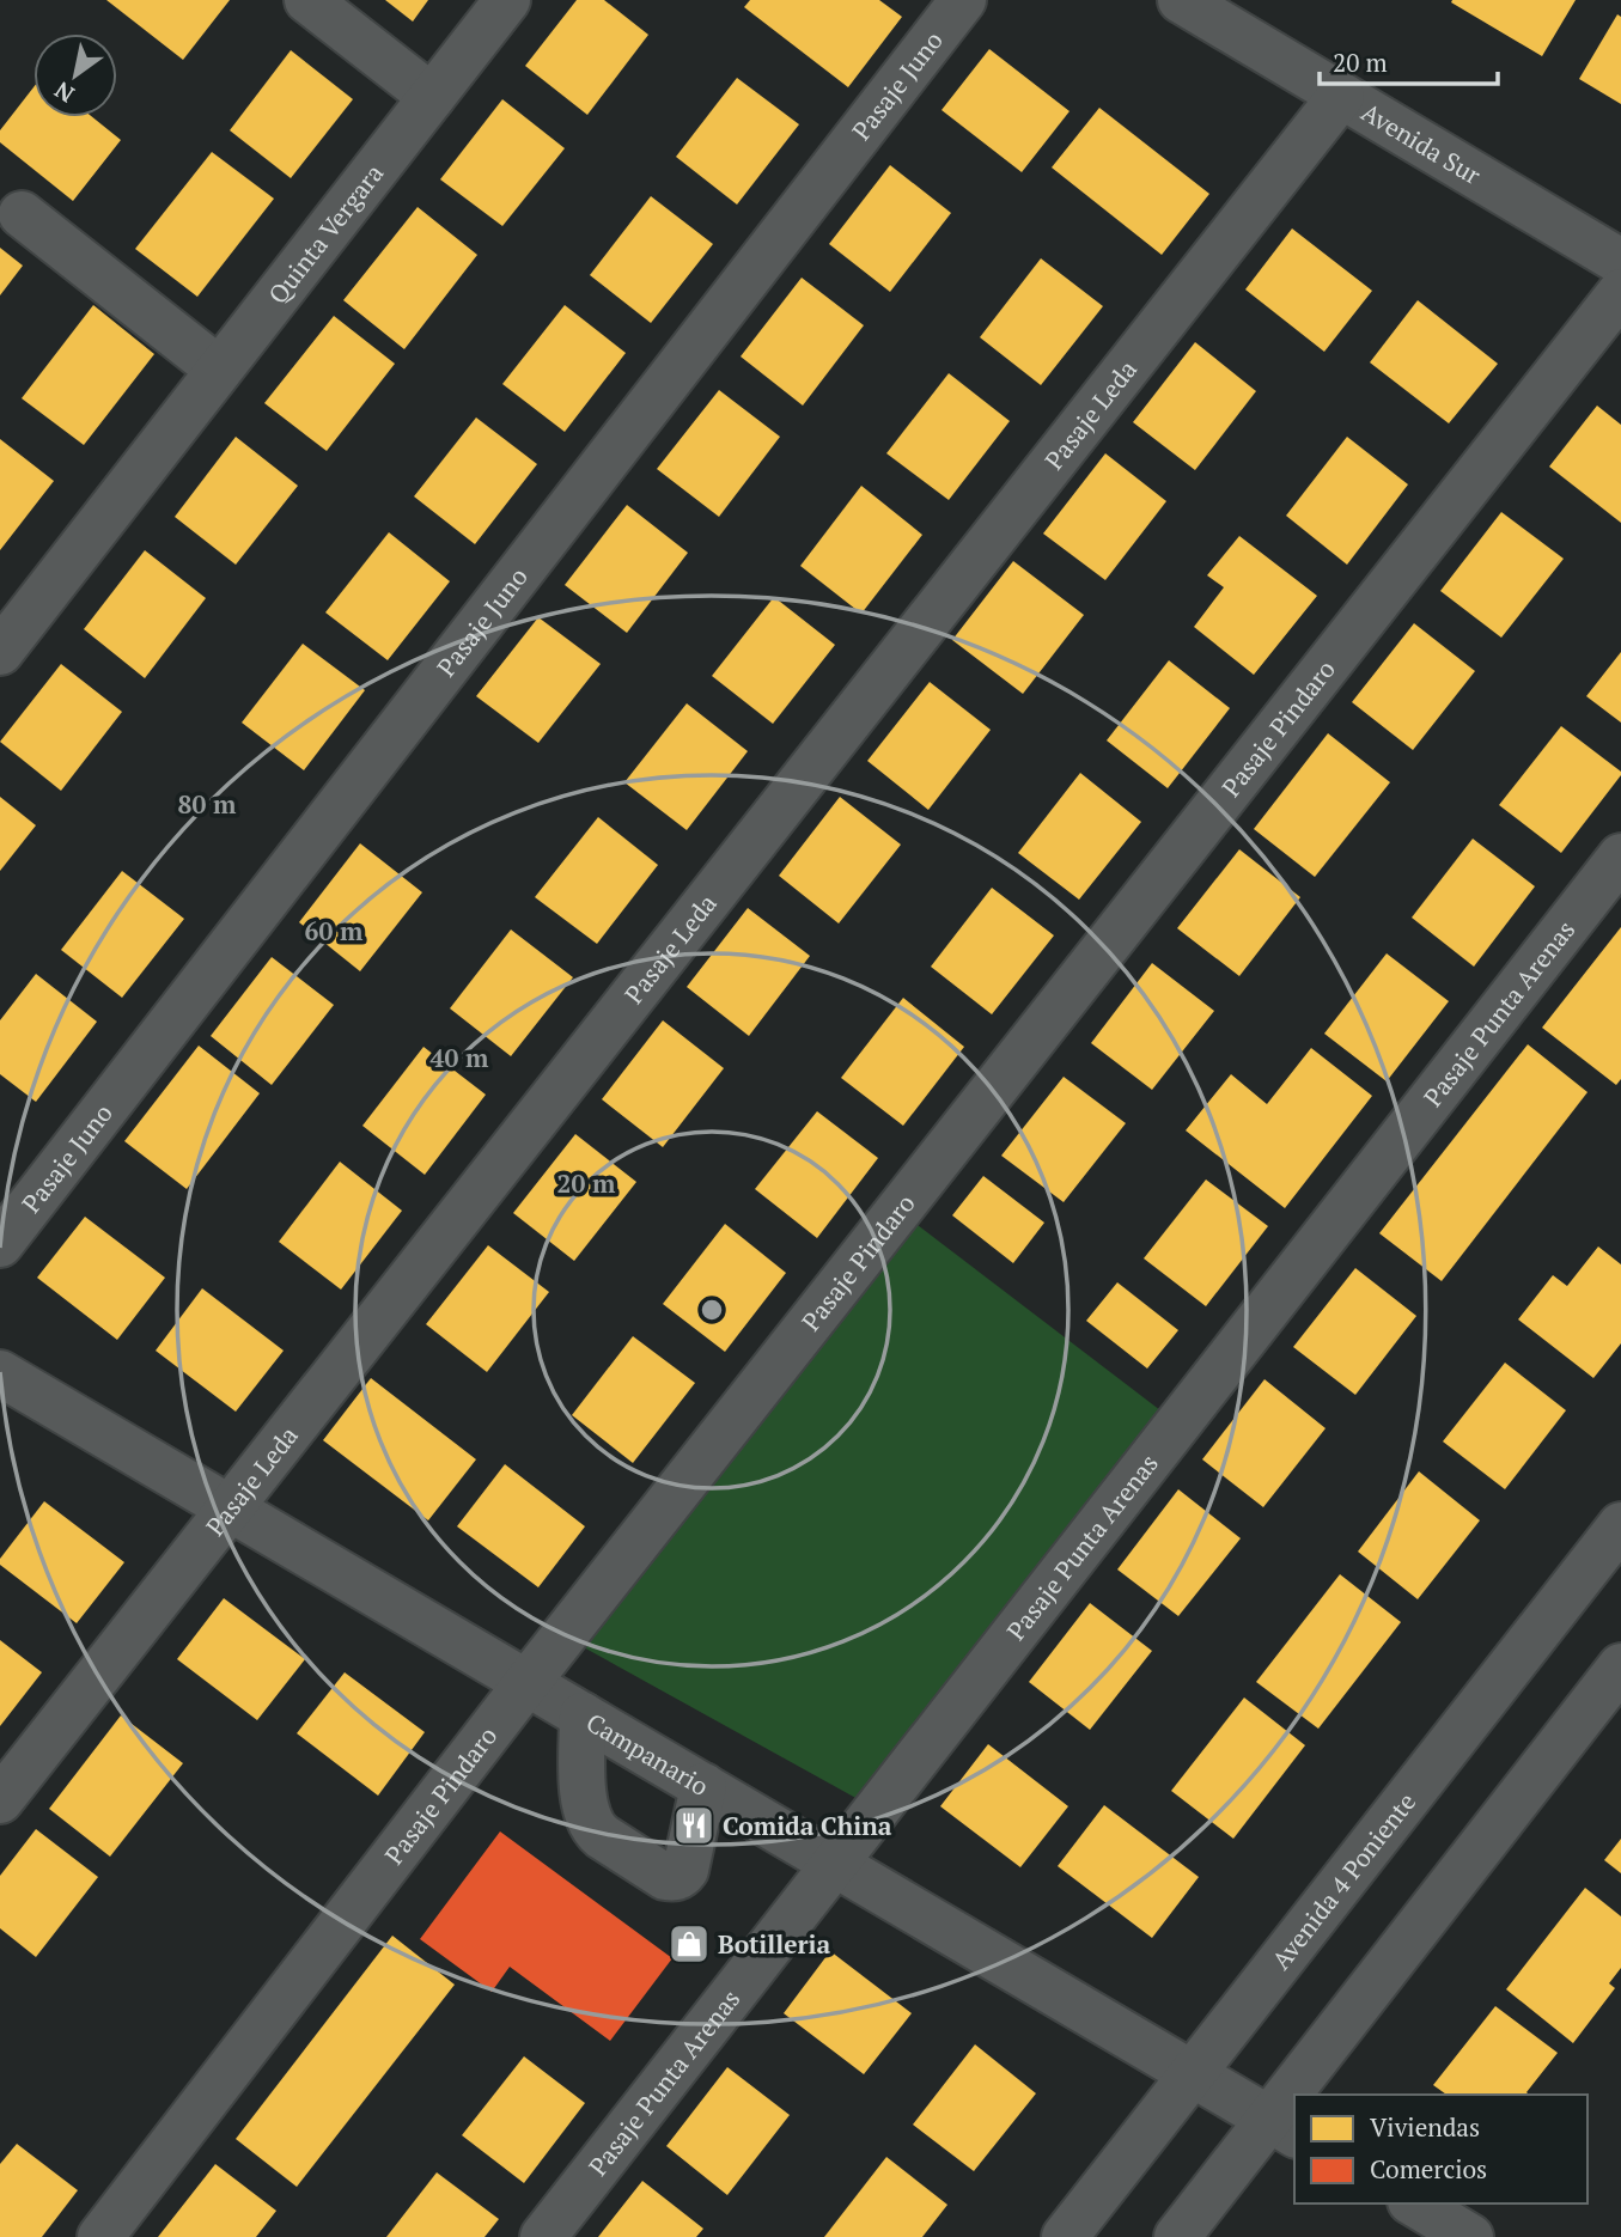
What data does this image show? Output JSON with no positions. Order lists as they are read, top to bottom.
{
  "streets": {
    "street": [
      "Pasaje Juno",
      "Avenida Sur",
      "Quinta Vergara",
      "Pasaje Leda",
      "Pasaje Pindaro",
      "Pasaje Punta Arenas",
      "Campanario",
      "Avenida 4 Poniente"
    ]
  },
  "crossings": [
    ["Avenida Sur", "Pasaje Leda"],
    ["Pasaje Leda", "Campanario"],
    ["Pasaje Pindaro", "Campanario"],
    ["Pasaje Punta Arenas", "Campanario"],
    ["Campanario", "Avenida 4 Poniente"]
  ],
  "places": {
    "restaurant": ["Comida China"],
    "shop": ["Botilleria"]
  },
  "legend": ["Viviendas", "Comercios"],
  "scale_bar": "20 m",
  "north": "bottom left",
  "rings": [
    "80 m",
    "60 m",
    "40 m",
    "20 m"
  ]
}
